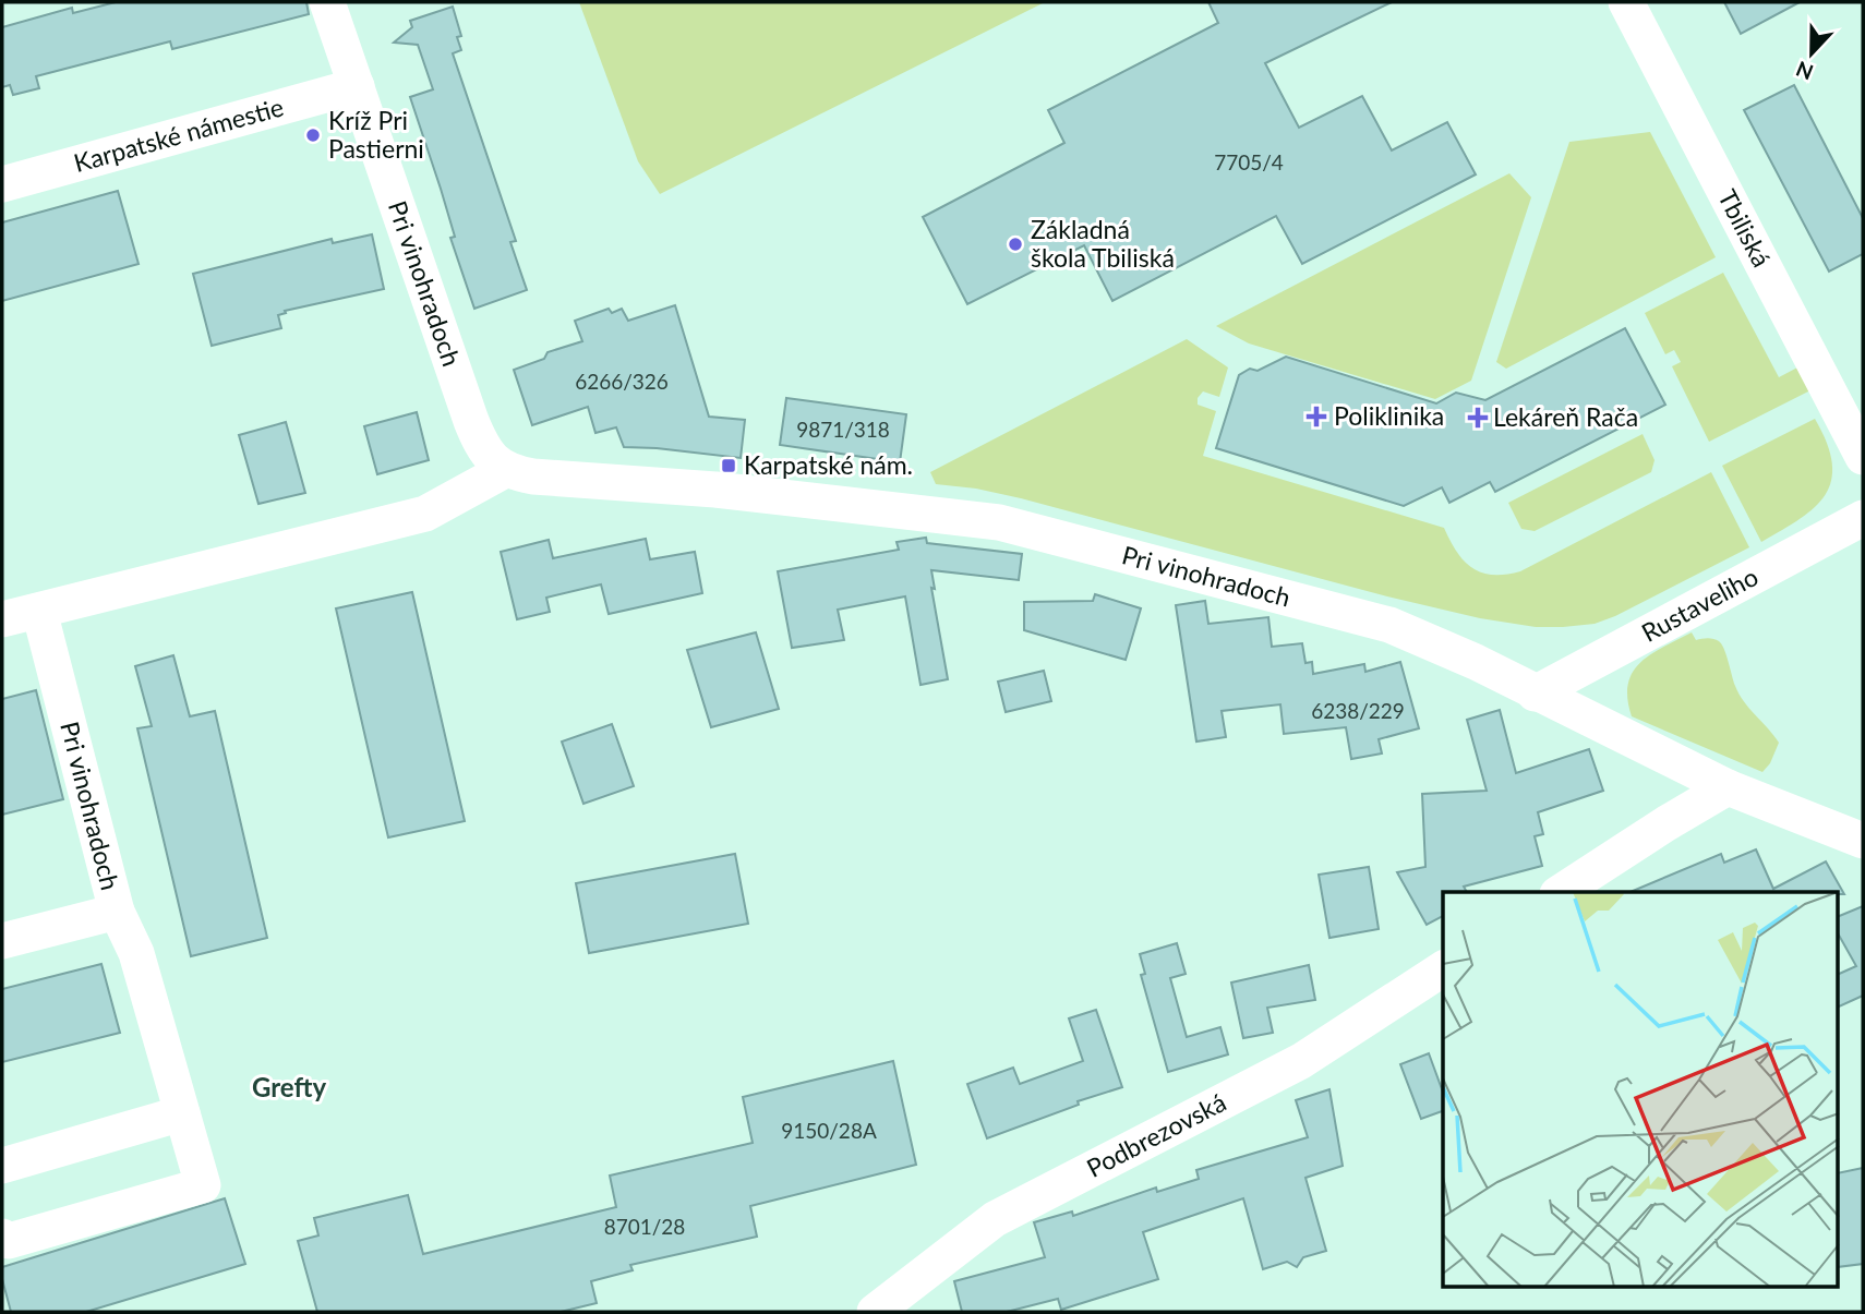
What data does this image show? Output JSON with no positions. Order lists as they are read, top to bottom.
{
  "streets": {
    "street": [
      "Karpatské námestie",
      "Tbiliská",
      "Pri vinohradoch",
      "Rustaveliho",
      "Podbrezovská"
    ]
  },
  "crossings": [
    ["Karpatské námestie", "Pri vinohradoch"],
    ["Pri vinohradoch", "Rustaveliho"]
  ],
  "districts": ["Grefty"],
  "places": {
    "other": ["Kríž Pri Pastierni", "Základná škola Tbiliská"],
    "health": ["Poliklinika", "Lekáreň Rača"],
    "transit": ["Karpatské nám."]
  },
  "house_numbers": [
    "7705/4",
    "6266/326",
    "9871/318",
    "6238/229",
    "9150/28A",
    "8701/28"
  ],
  "north": "bottom"
}
